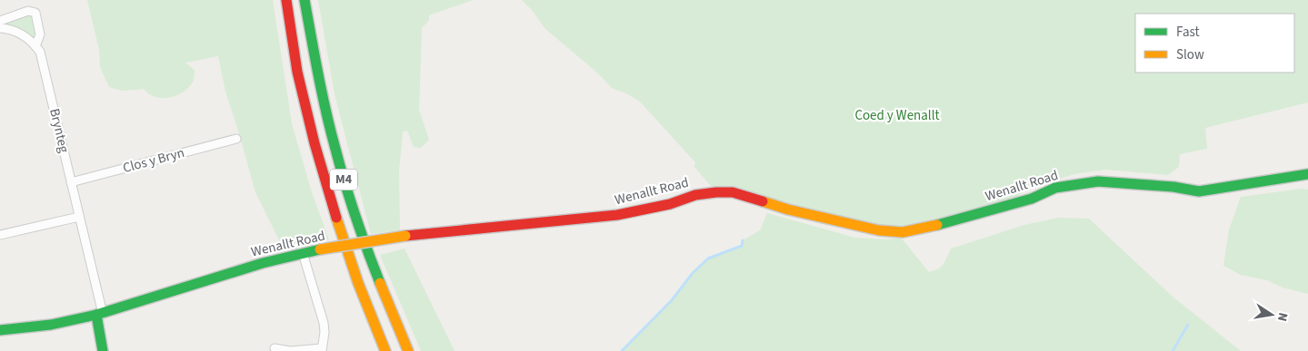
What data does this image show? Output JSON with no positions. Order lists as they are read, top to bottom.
{
  "streets": {
    "main road": ["M4", "Wenallt Road"],
    "street": ["Brynteg", "Clos y Bryn"]
  },
  "crossings": [
    ["Brynteg", "Clos y Bryn"],
    ["Brynteg", "Wenallt Road"]
  ],
  "parks": ["Coed y Wenallt"],
  "legend": ["Fast", "Slow"],
  "north": "right"
}
